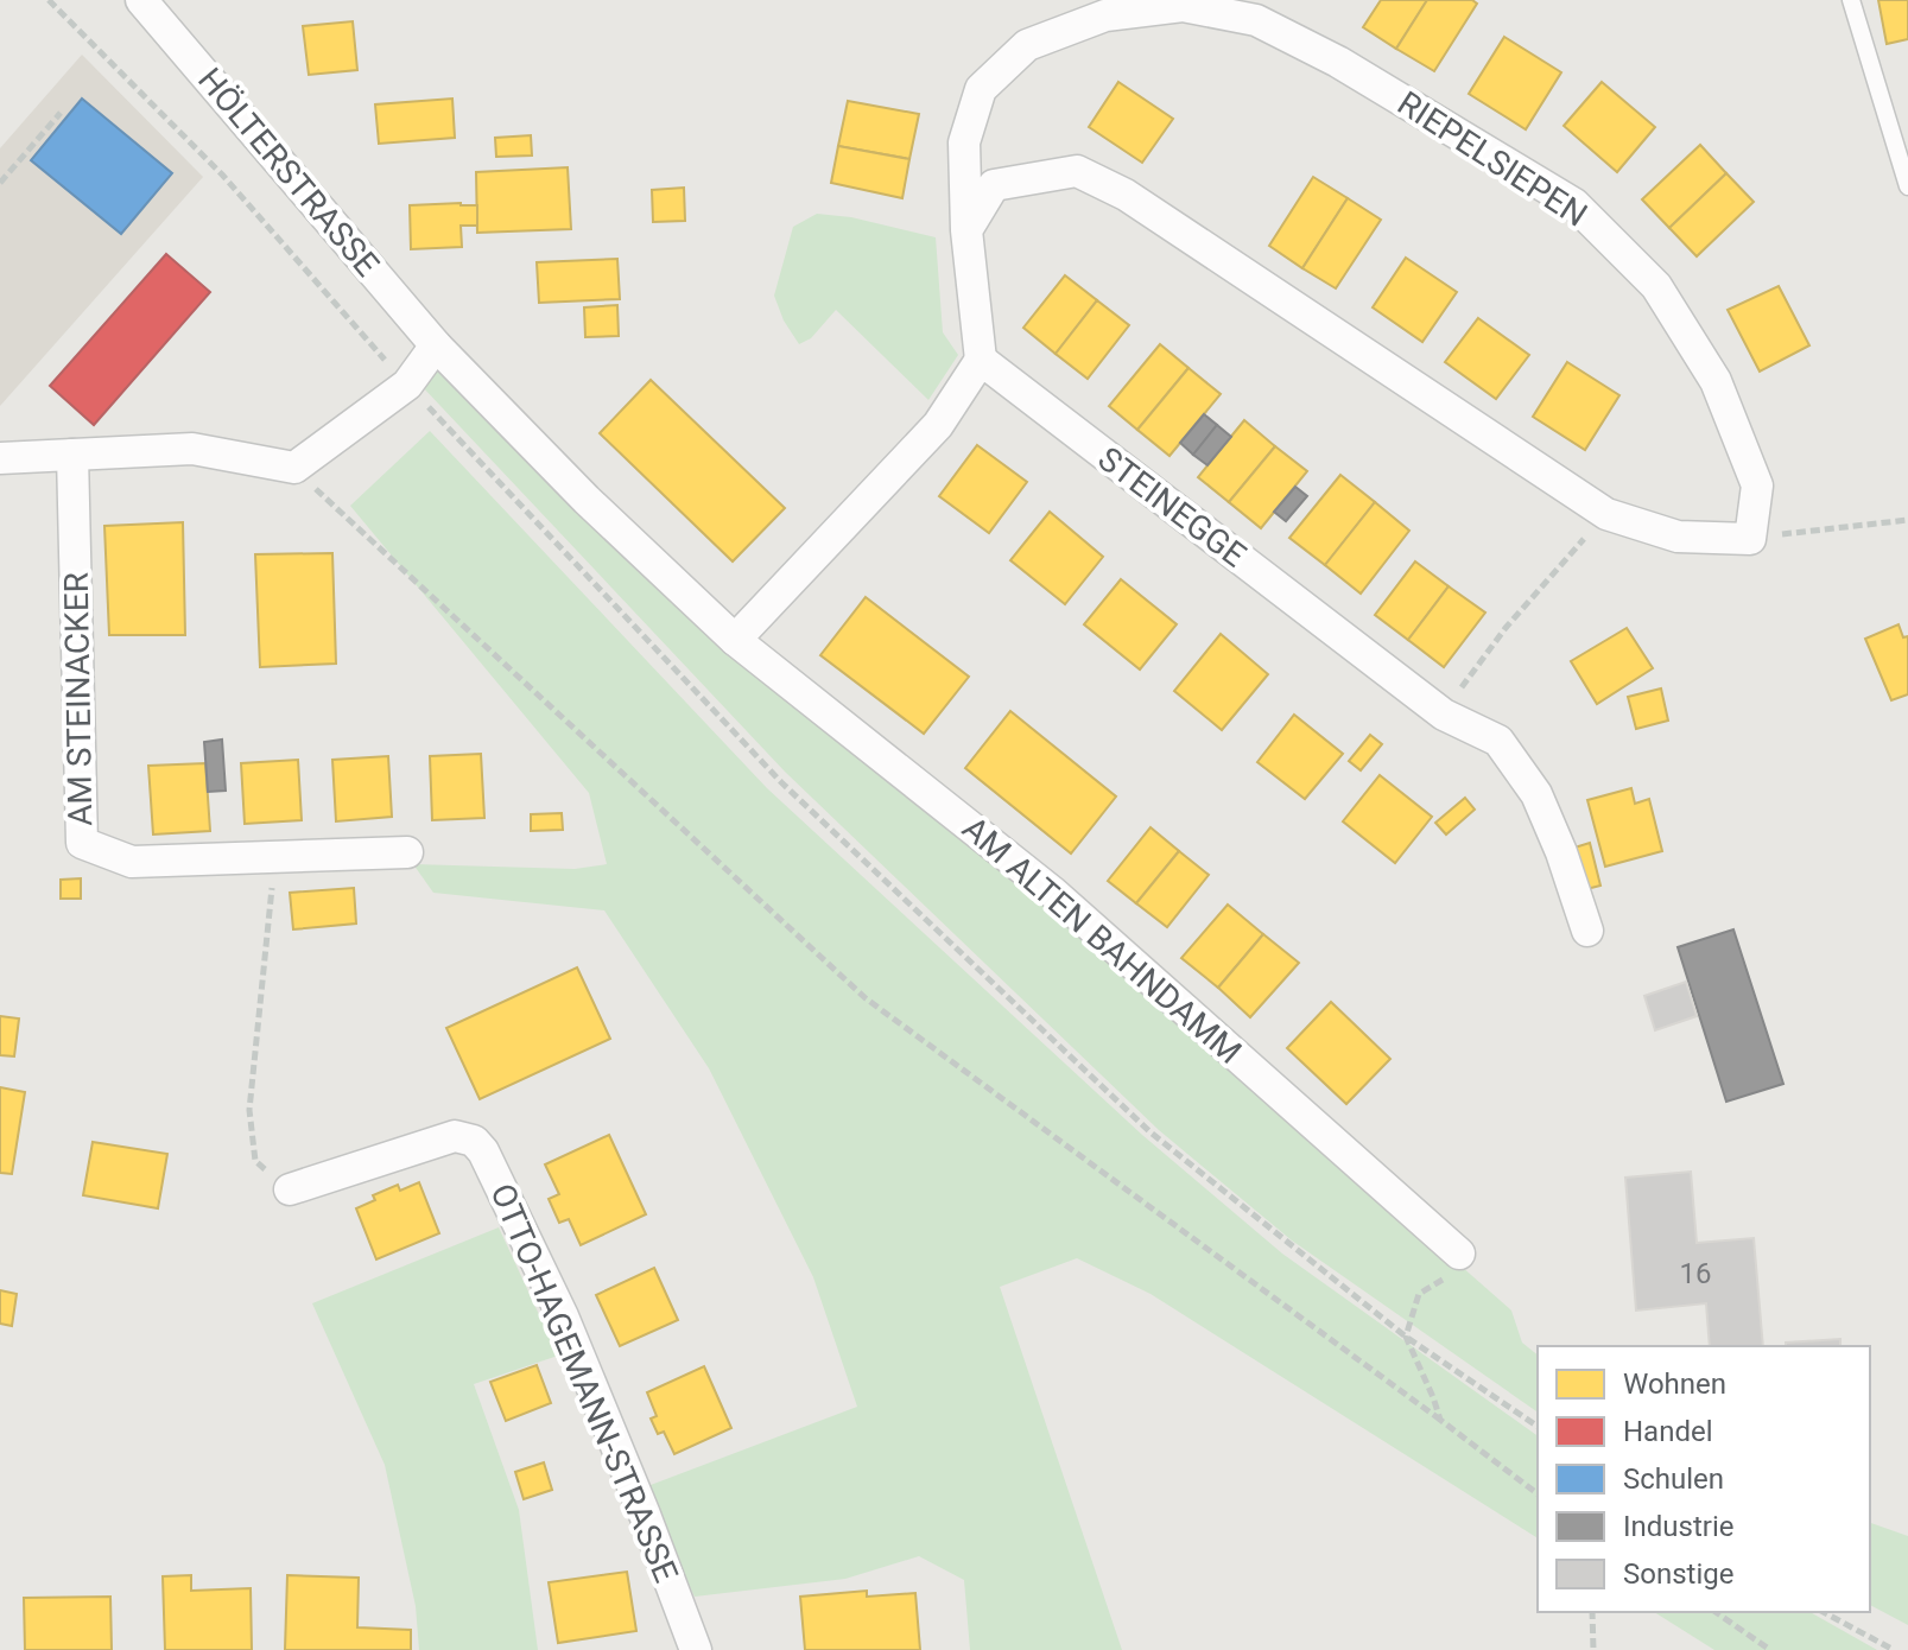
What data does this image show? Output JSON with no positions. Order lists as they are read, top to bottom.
{
  "streets": {
    "street": [
      "RIEPELSIEPEN",
      "HÖLTERSTRASSE",
      "STEINEGGE",
      "AM STEINACKER",
      "AM ALTEN BAHNDAMM",
      "OTTO-HAGEMANN-STRASSE"
    ]
  },
  "crossings": [
    ["RIEPELSIEPEN", "STEINEGGE"],
    ["HÖLTERSTRASSE", "AM ALTEN BAHNDAMM"]
  ],
  "house_numbers": ["16"],
  "legend": [
    "Wohnen",
    "Handel",
    "Schulen",
    "Industrie",
    "Sonstige"
  ]
}
